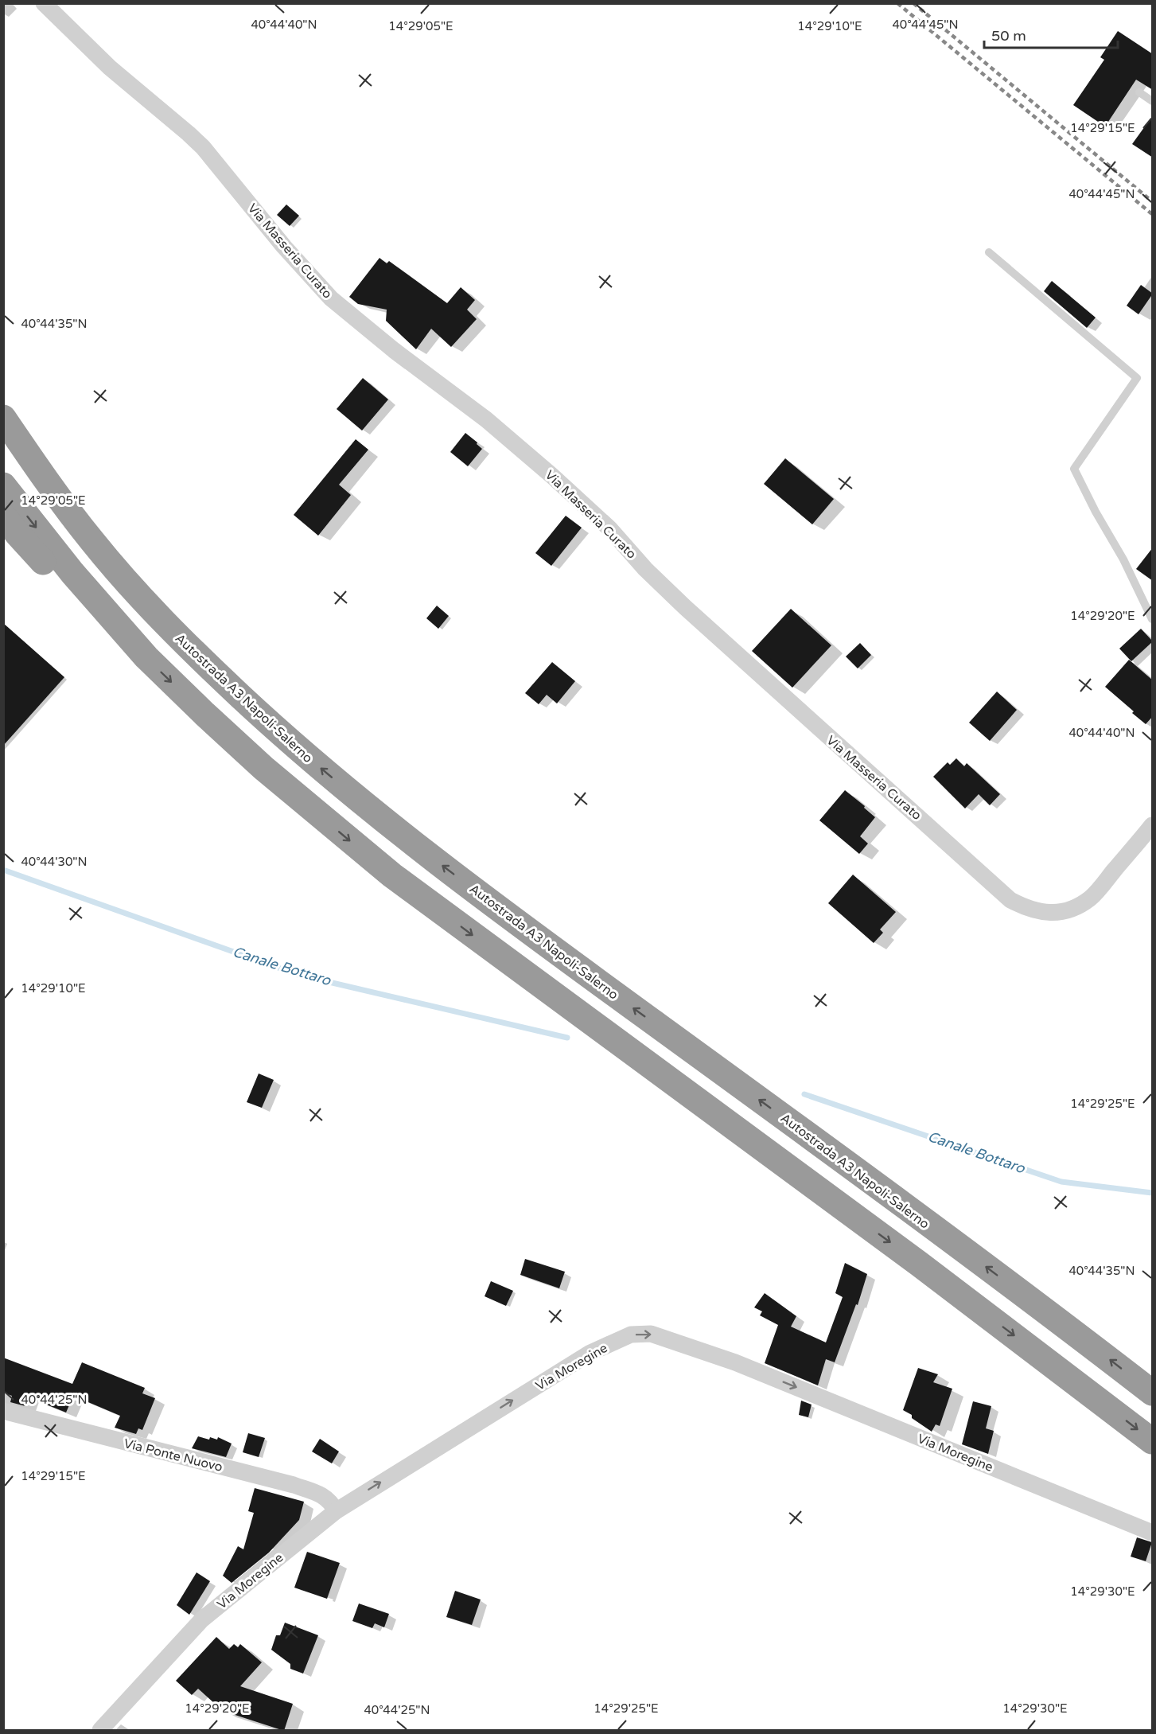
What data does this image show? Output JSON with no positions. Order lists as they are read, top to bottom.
{
  "streets": {
    "highway": ["Autostrada A3 Napoli-Salerno"],
    "street": ["Via Masseria Curato", "Via Moregine", "Via Ponte Nuovo"]
  },
  "crossings": [
    ["Via Moregine", "Via Ponte Nuovo"]
  ],
  "one_way": ["Via Moregine"],
  "water": ["Canale Bottaro"],
  "scale_bar": "50 m",
  "coordinates": [
    "40°44'40\"N",
    "40°44'45\"N",
    "14°29'05\"E",
    "14°29'10\"E",
    "14°29'15\"E",
    "40°44'35\"N",
    "14°29'20\"E",
    "40°44'30\"N",
    "14°29'25\"E",
    "40°44'25\"N",
    "14°29'30\"E"
  ]
}
